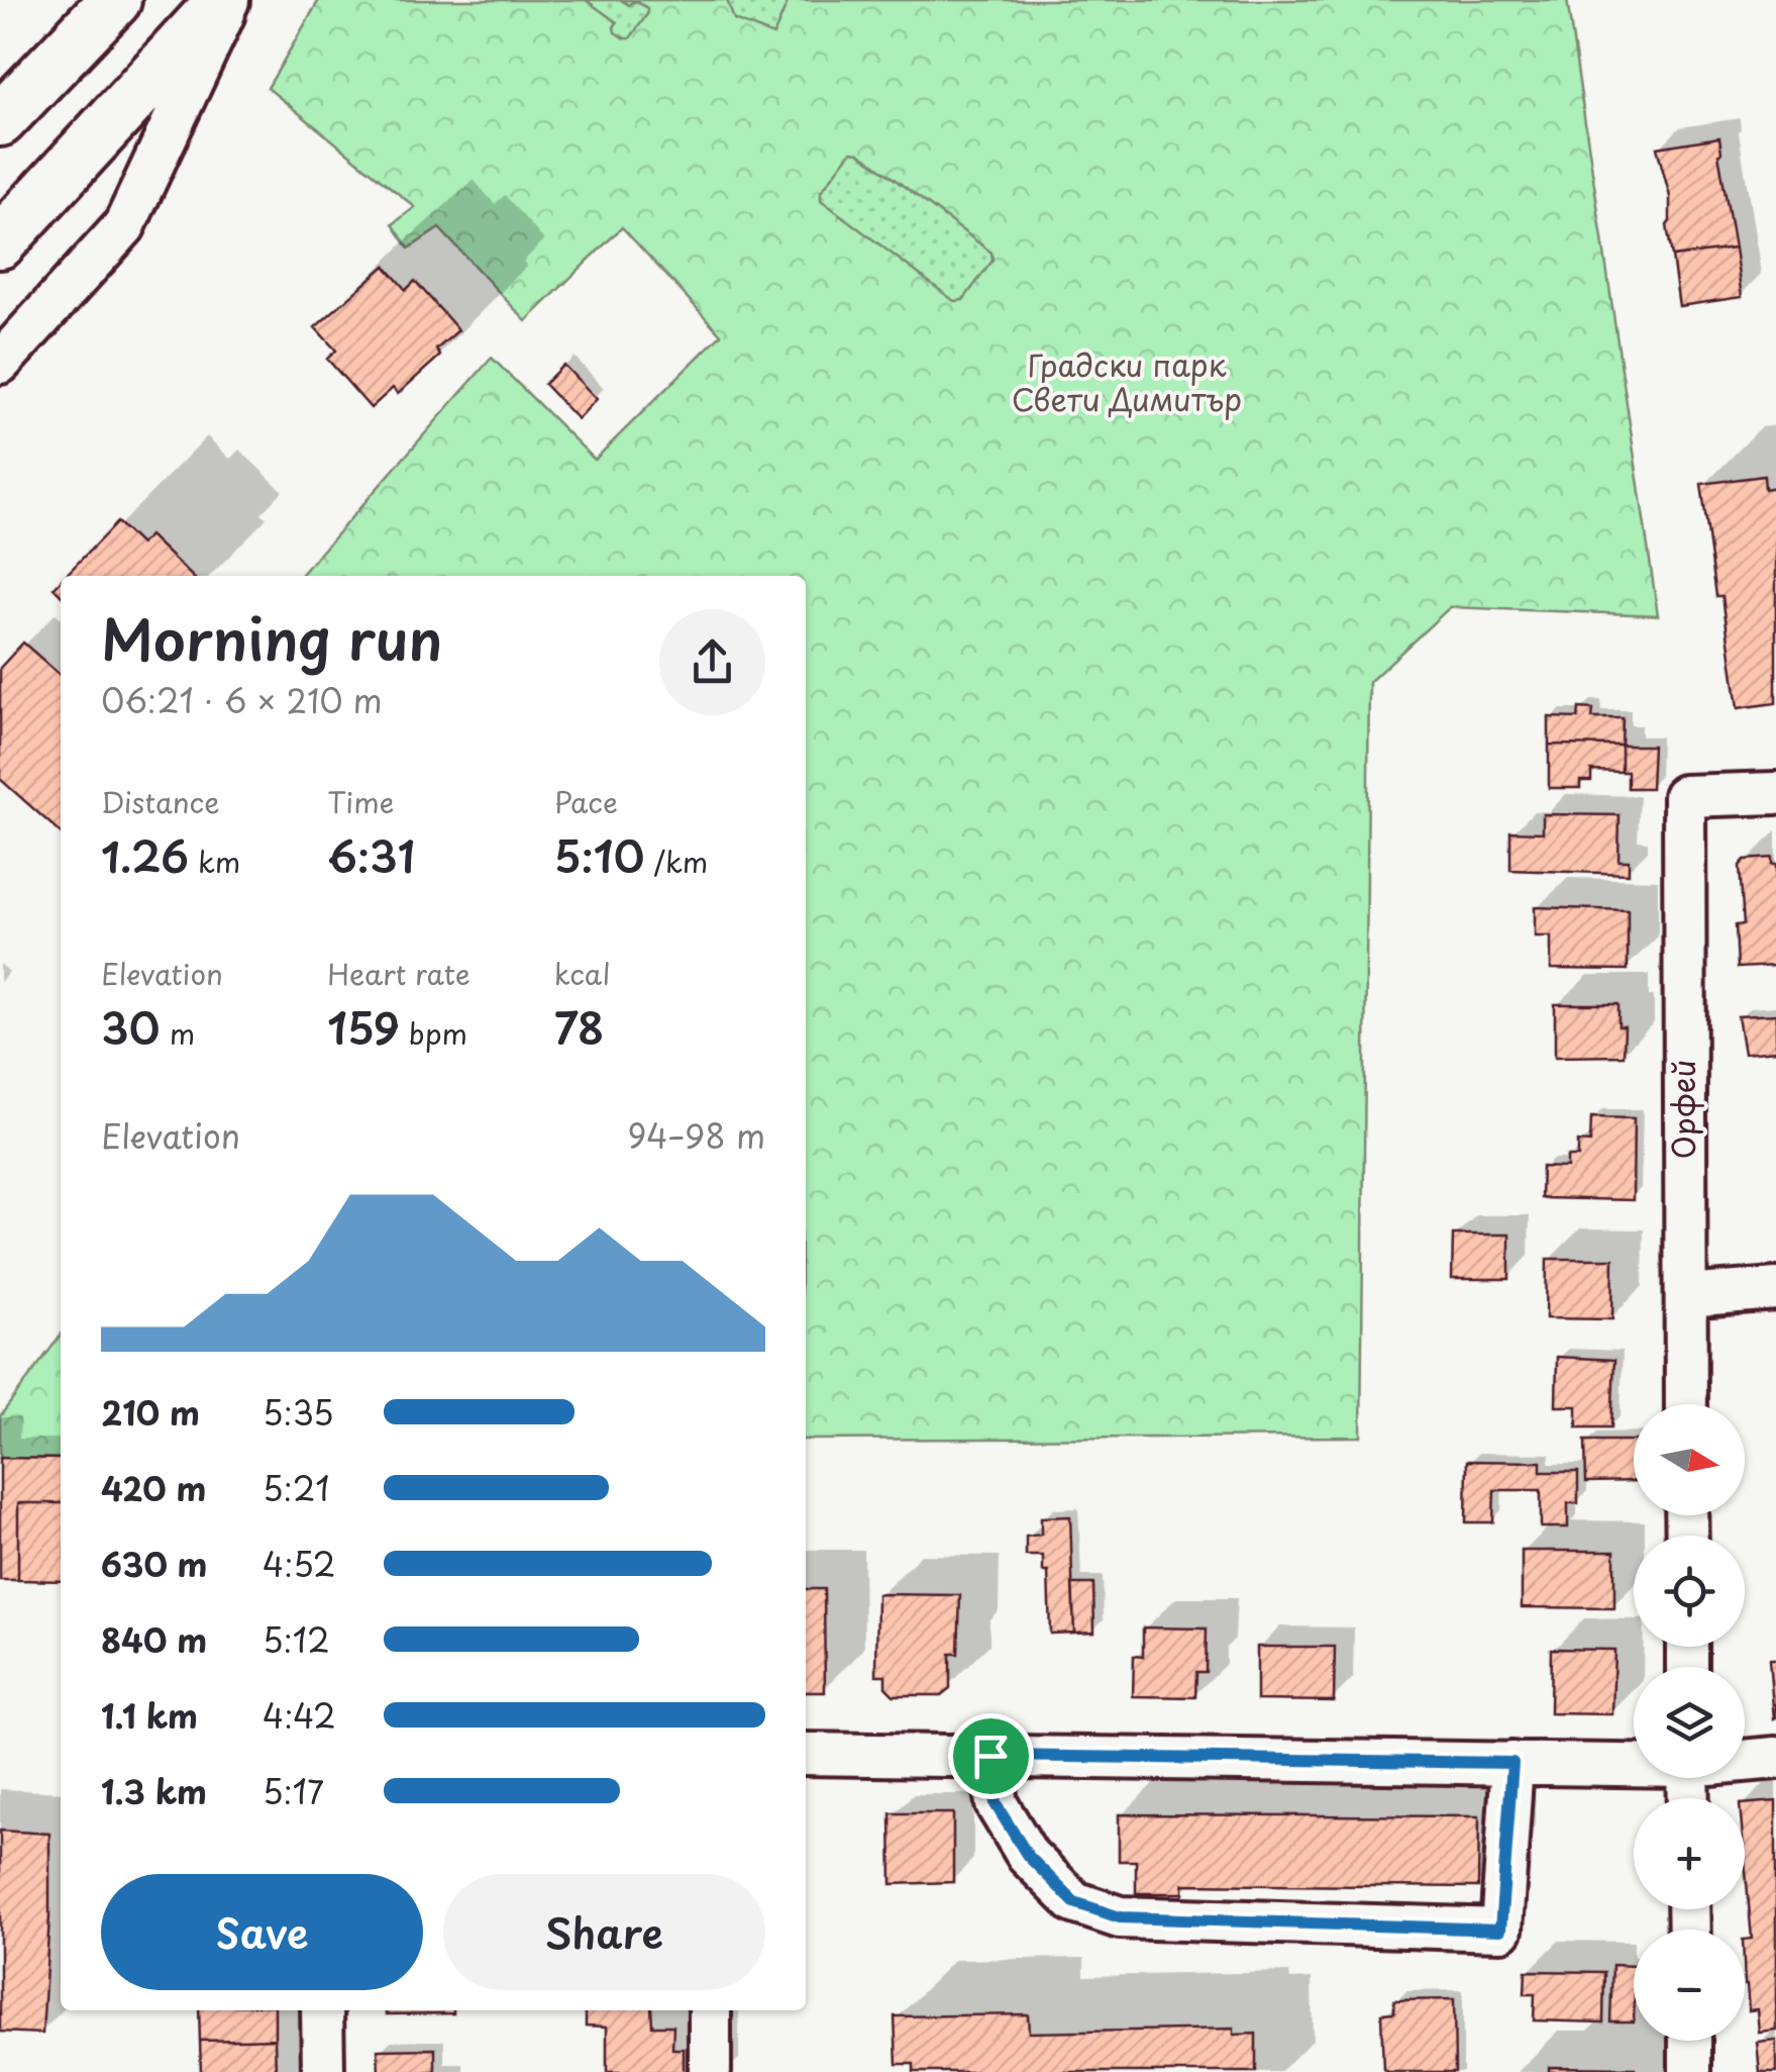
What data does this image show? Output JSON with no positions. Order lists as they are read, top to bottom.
{
  "streets": {
    "street": ["Орфей"]
  },
  "parks": ["Градски парк Свети Димитър"],
  "north": "right",
  "page": {
    "heading": ["Morning run", "06:21 · 6 × 210 m"],
    "stats": [
      ["Distance", "1.26 km"],
      ["Time", "6:31"],
      ["Pace", "5:10 /km"],
      ["Elevation", "30 m"],
      ["Heart rate", "159 bpm"],
      ["kcal", "78"]
    ],
    "chart": ["Elevation", "94–98 m"],
    "list": [
      {
        "name": "210 m",
        "note": "5:35"
      },
      {
        "name": "420 m",
        "note": "5:21"
      },
      {
        "name": "630 m",
        "note": "4:52"
      },
      {
        "name": "840 m",
        "note": "5:12"
      },
      {
        "name": "1.1 km",
        "note": "4:42"
      },
      {
        "name": "1.3 km",
        "note": "5:17"
      }
    ],
    "map_buttons": ["+", "−"],
    "buttons": ["Save", "Share"]
  }
}
